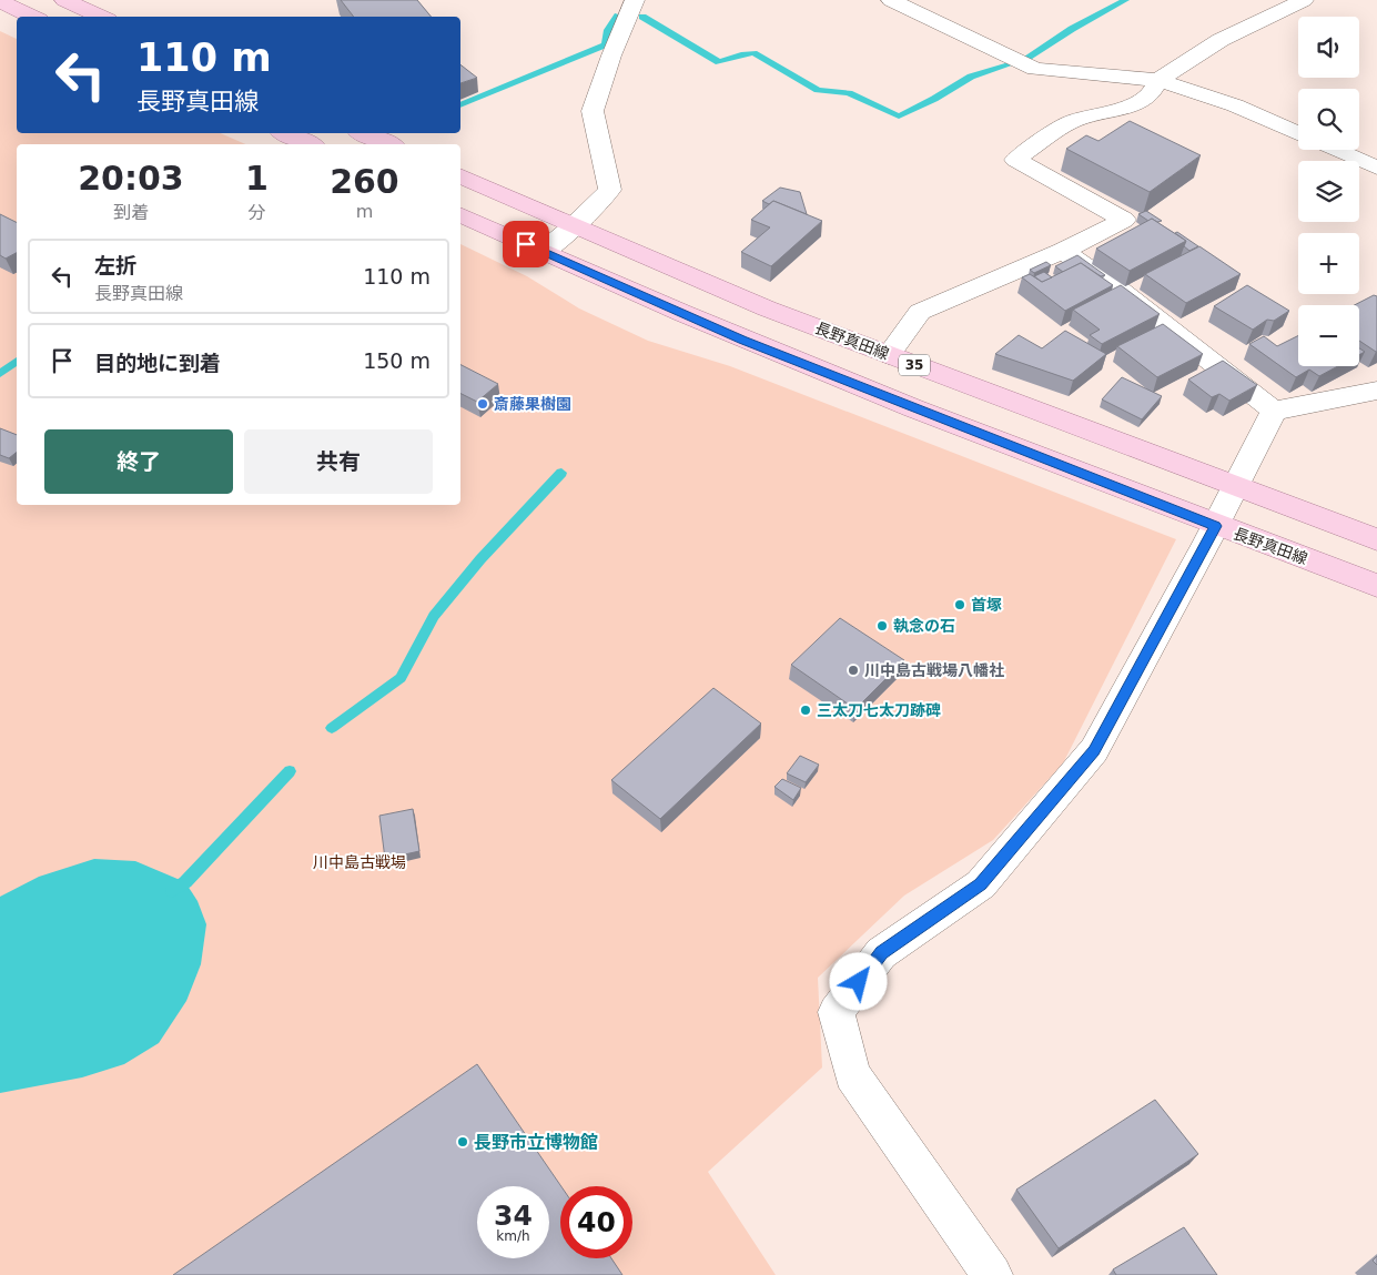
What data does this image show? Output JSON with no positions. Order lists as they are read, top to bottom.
{
  "streets": {
    "main road": ["長野真田線", "35"]
  },
  "parks": ["川中島古戦場"],
  "places": [
    "斎藤果樹園",
    "首塚",
    "執念の石",
    "川中島古戦場八幡社",
    "三太刀七太刀跡碑",
    "長野市立博物館"
  ],
  "page": {
    "map_buttons": ["+", "−"],
    "turn": ["110 m", "長野真田線"],
    "eta": [
      "20:03",
      "到着",
      "1",
      "分",
      "260",
      "m"
    ],
    "list": [
      {
        "name": "左折",
        "note": "長野真田線",
        "value": "110 m"
      },
      {
        "name": "目的地に到着",
        "value": "150 m"
      }
    ],
    "buttons": ["終了", "共有"],
    "speed": "34 km/h",
    "limit": "40"
  }
}
